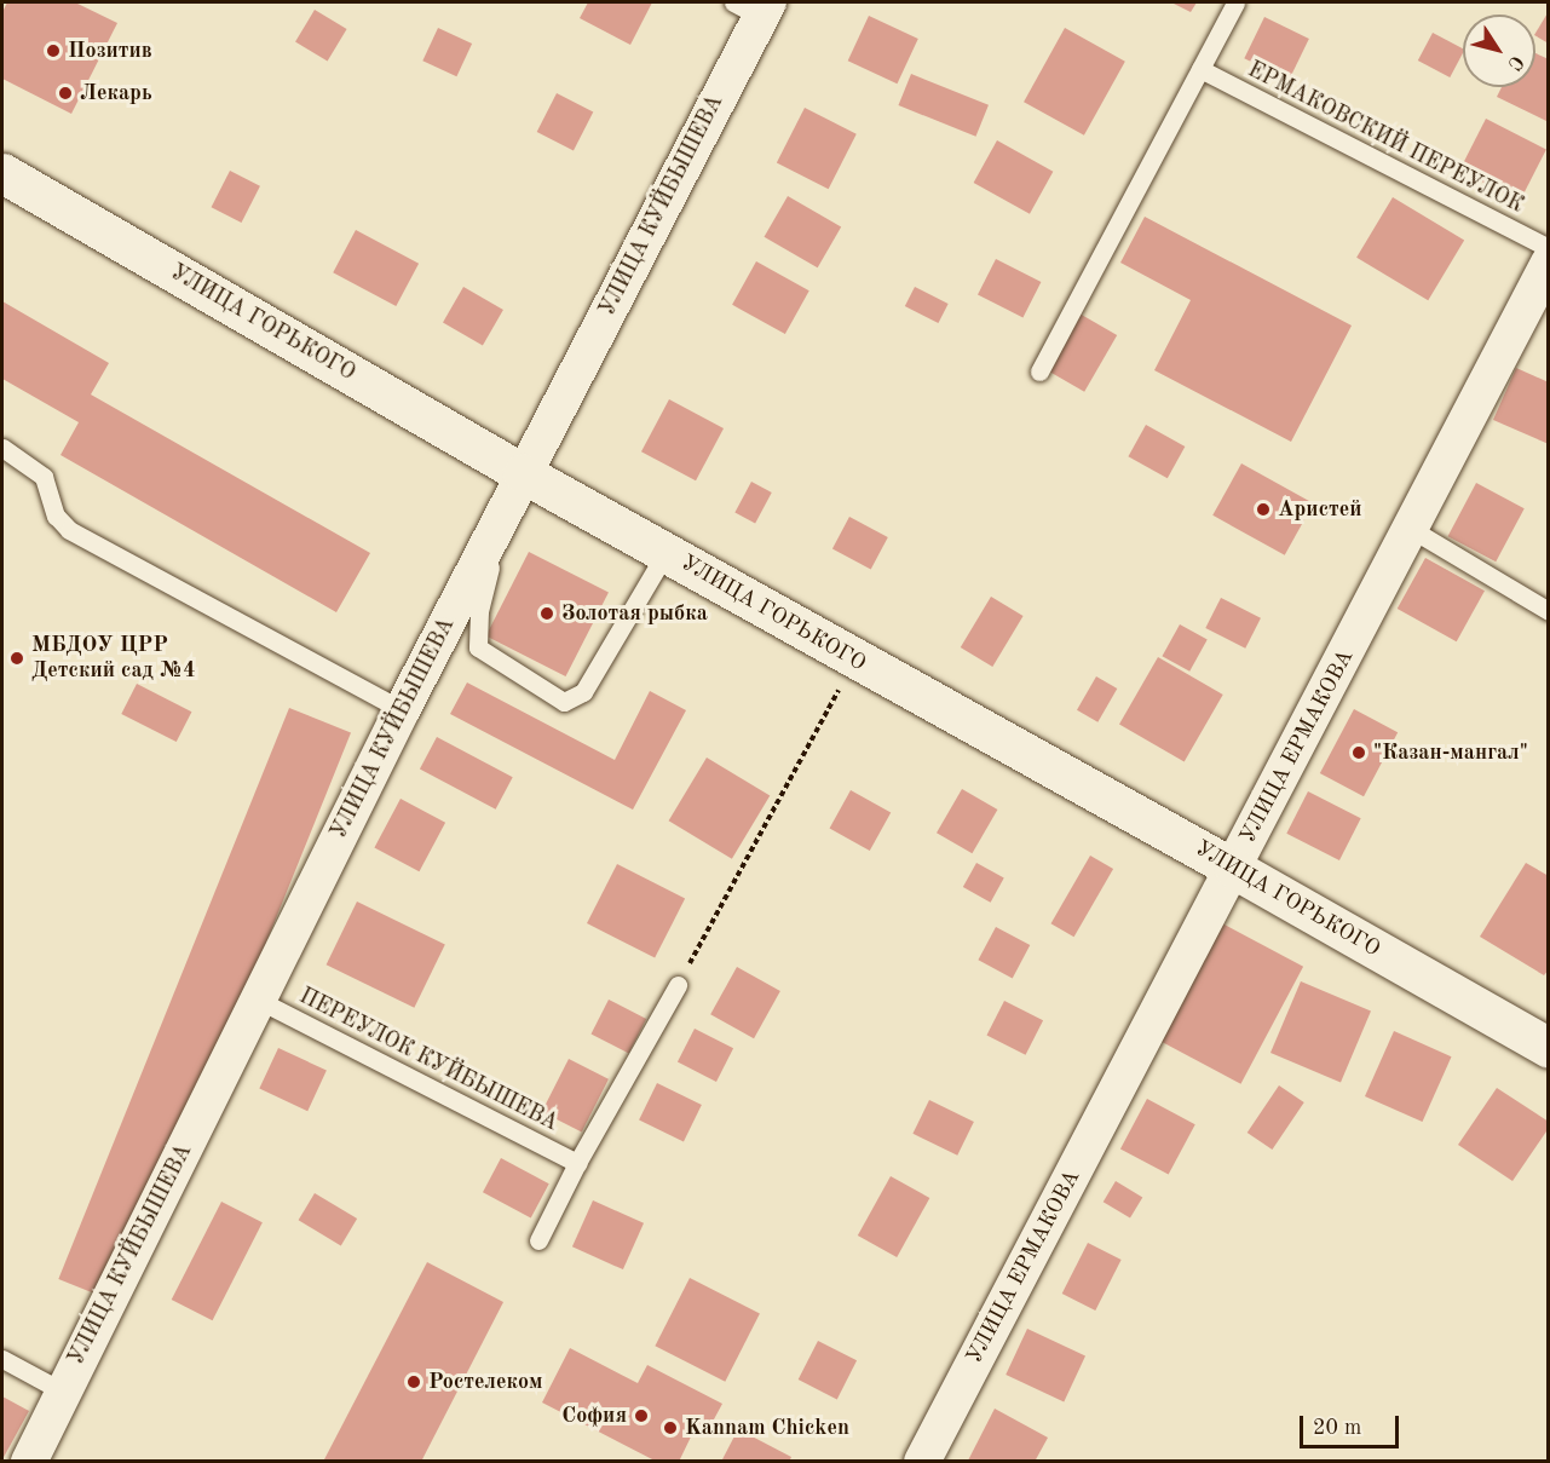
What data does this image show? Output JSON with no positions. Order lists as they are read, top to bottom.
{
  "streets": {
    "main road": ["УЛИЦА ГОРЬКОГО"],
    "street": ["УЛИЦА КУЙБЫШЕВА", "УЛИЦА ЕРМАКОВА"],
    "lane": ["ЕРМАКОВСКИЙ ПЕРЕУЛОК", "ПЕРЕУЛОК КУЙБЫШЕВА"]
  },
  "crossings": [
    ["УЛИЦА КУЙБЫШЕВА", "УЛИЦА ГОРЬКОГО"],
    ["УЛИЦА КУЙБЫШЕВА", "ПЕРЕУЛОК КУЙБЫШЕВА"],
    ["УЛИЦА ГОРЬКОГО", "УЛИЦА ЕРМАКОВА"]
  ],
  "places": [
    "Позитив",
    "Лекарь",
    "Аристей",
    "Золотая рыбка",
    "МБДОУ ЦРР Детский сад №4",
    "\"Казан-мангал\"",
    "Ростелеком",
    "София",
    "Kannam Chicken"
  ],
  "scale_bar": "20 m",
  "north": "bottom right"
}
